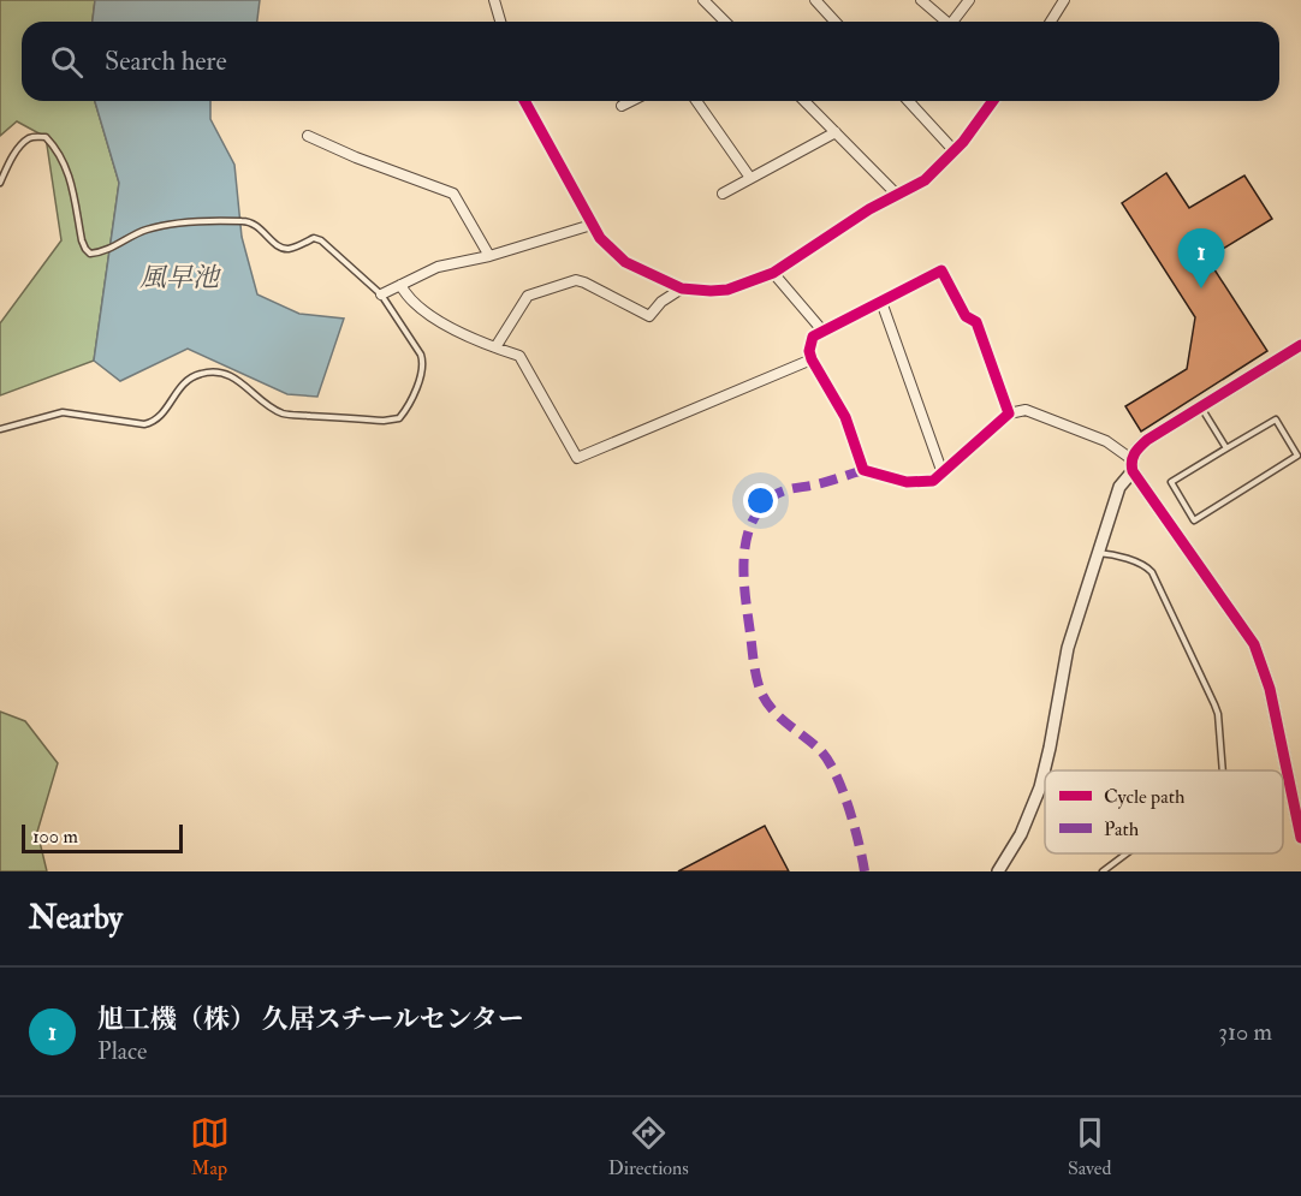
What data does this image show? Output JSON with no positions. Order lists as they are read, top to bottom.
{
  "water": ["風早池"],
  "legend": ["Cycle path", "Path"],
  "scale_bar": "100 m",
  "page": {
    "search": "Search here",
    "pins": "1",
    "scale": "100 m",
    "heading": "Nearby",
    "list": [
      {
        "mark": "1",
        "name": "旭工機（株） 久居スチールセンター",
        "note": "Place",
        "value": "310 m"
      }
    ],
    "nav": ["Map", "Directions", "Saved"]
  }
}
